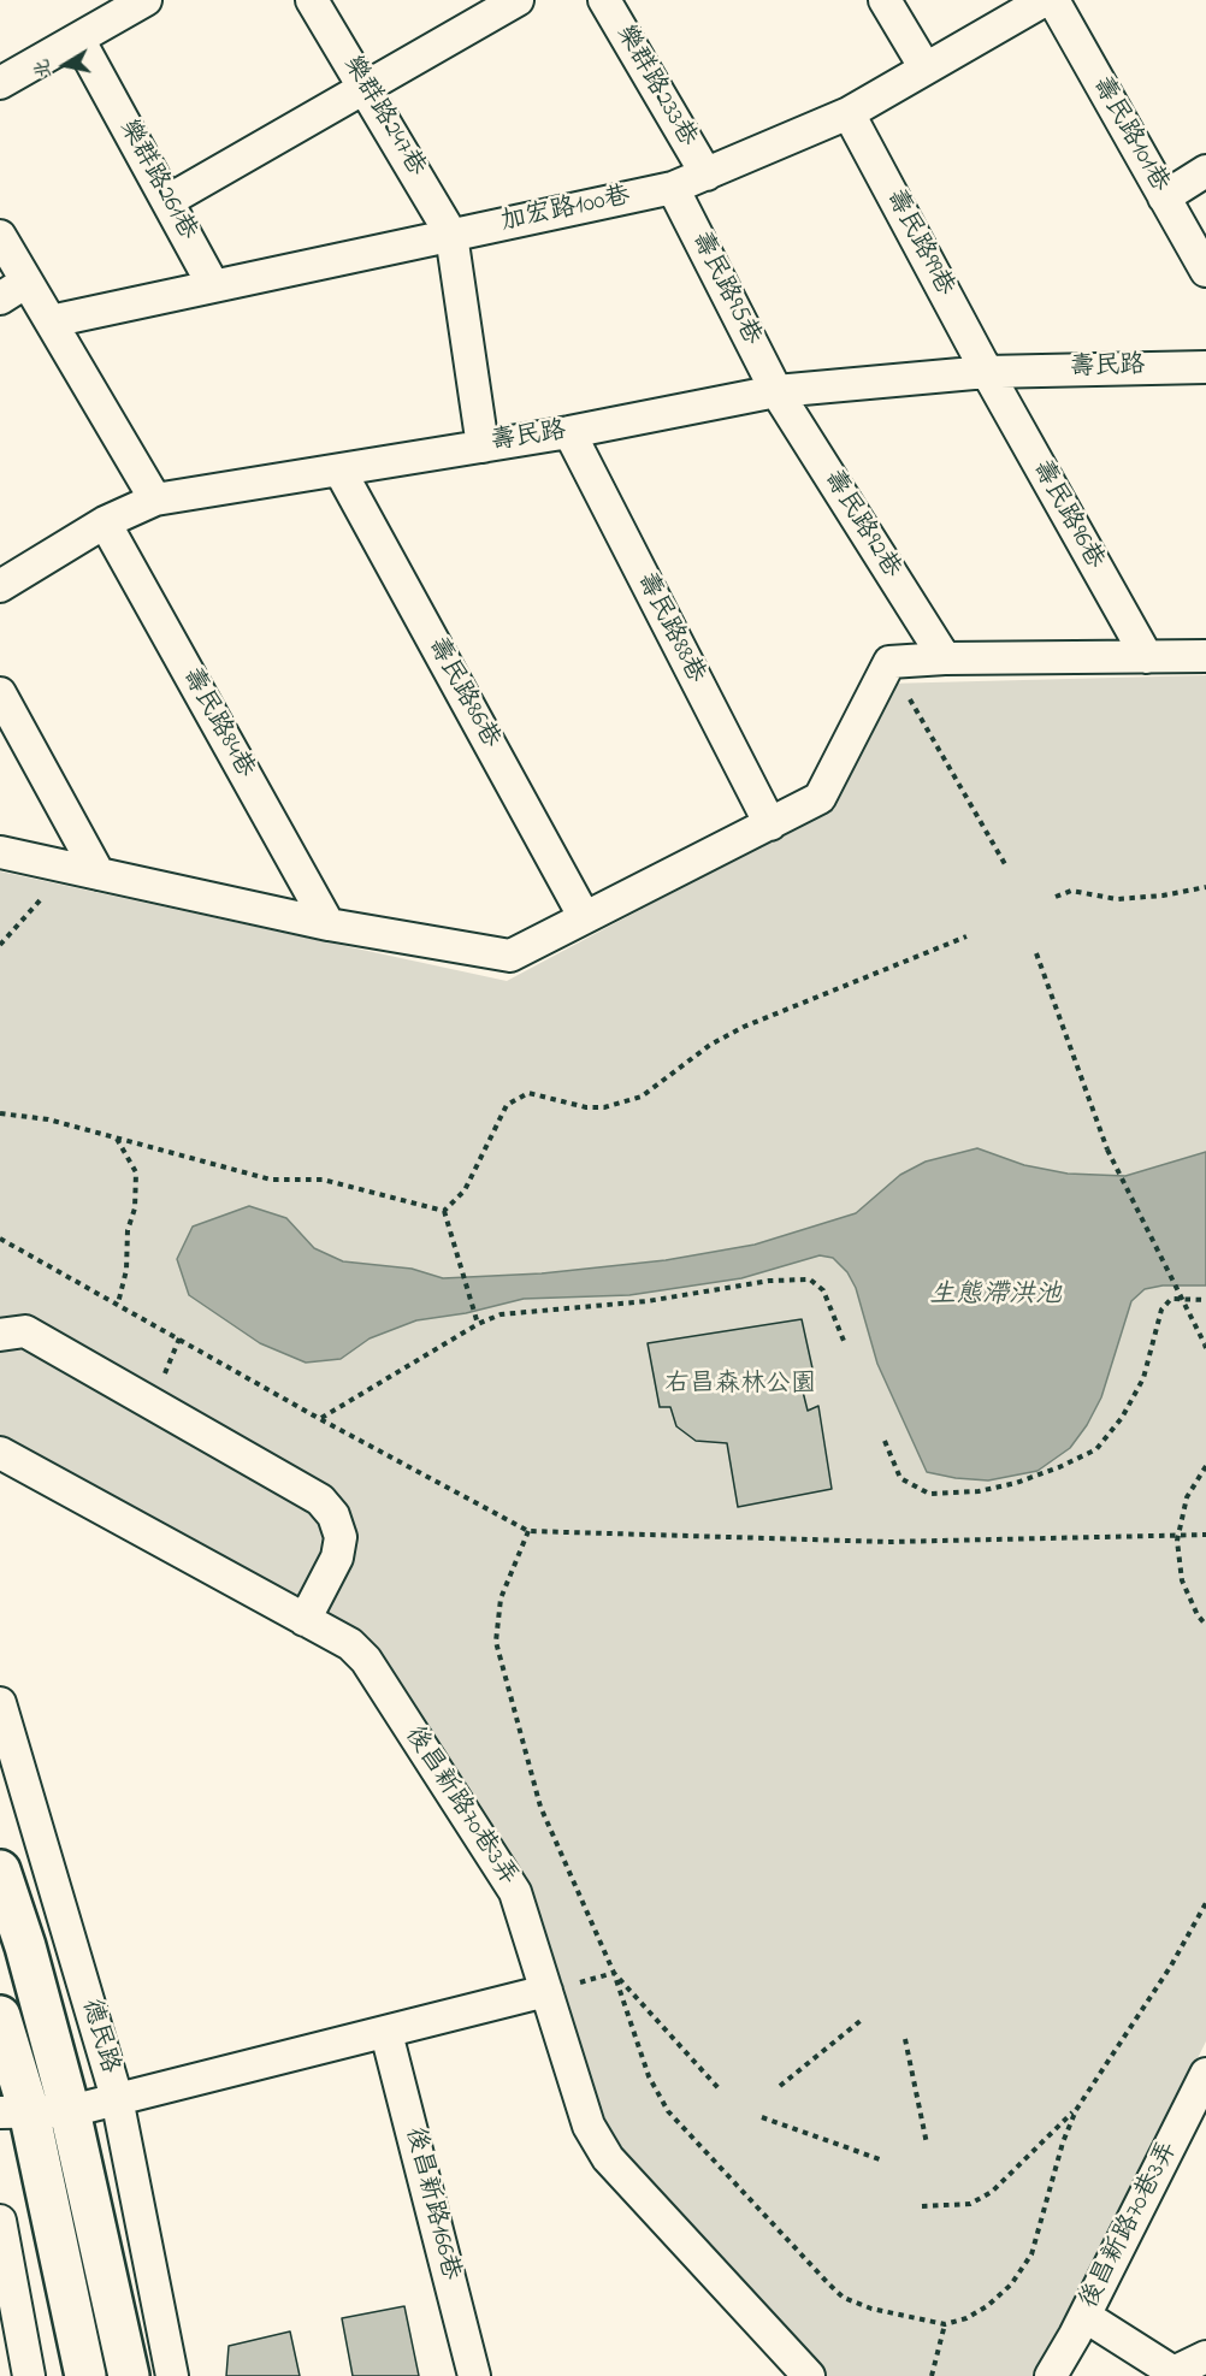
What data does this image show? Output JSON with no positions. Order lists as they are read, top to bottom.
{
  "streets": {
    "street": [
      "樂群路233巷",
      "樂群路247巷",
      "壽民路101巷",
      "樂群路261巷",
      "加宏路100巷",
      "壽民路99巷",
      "壽民路95巷",
      "壽民路",
      "壽民路96巷",
      "壽民路92巷",
      "壽民路88巷",
      "壽民路86巷",
      "壽民路84巷",
      "後昌新路70巷3弄",
      "德民路",
      "後昌新路166巷"
    ]
  },
  "crossings": [
    ["樂群路233巷", "加宏路100巷"],
    ["樂群路247巷", "加宏路100巷"],
    ["樂群路261巷", "加宏路100巷"],
    ["加宏路100巷", "壽民路99巷"],
    ["加宏路100巷", "壽民路95巷"],
    ["壽民路99巷", "壽民路"],
    ["壽民路99巷", "壽民路96巷"],
    ["壽民路95巷", "壽民路"],
    ["壽民路95巷", "壽民路92巷"],
    ["壽民路", "壽民路96巷"],
    ["壽民路", "壽民路92巷"],
    ["壽民路", "壽民路88巷"],
    ["壽民路", "壽民路86巷"],
    ["壽民路", "壽民路84巷"]
  ],
  "water": ["生態滯洪池"],
  "parks": ["右昌森林公園"],
  "north": "left"
}
